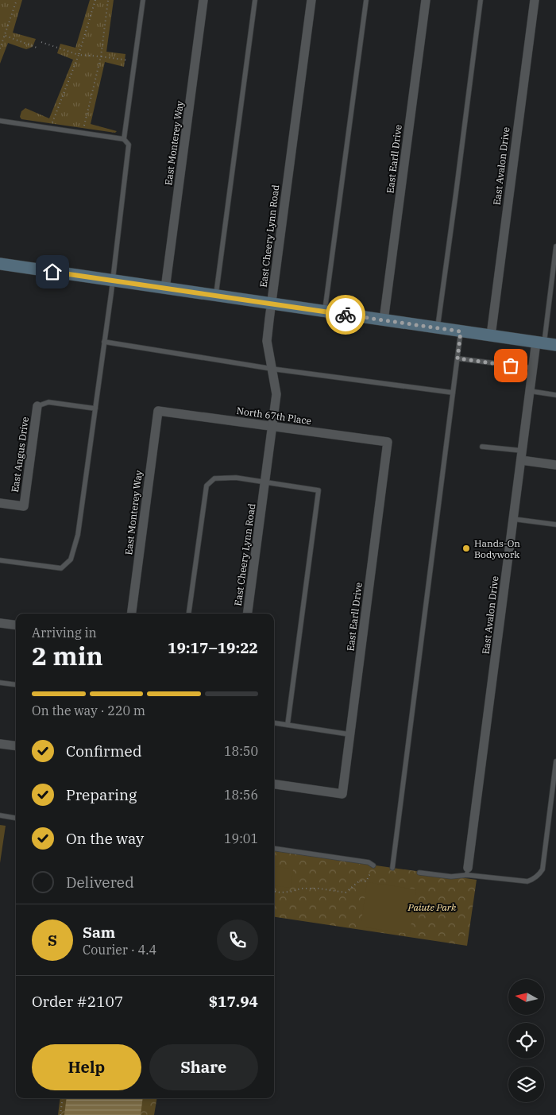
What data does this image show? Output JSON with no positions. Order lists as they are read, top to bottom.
{
  "streets": {
    "street": [
      "East Monterey Way",
      "East Earll Drive",
      "East Avalon Drive",
      "East Cheery Lynn Road",
      "North 67th Place",
      "East Angus Drive"
    ]
  },
  "crossings": [
    ["East Monterey Way", "North 67th Place"],
    ["East Earll Drive", "North 67th Place"],
    ["East Cheery Lynn Road", "North 67th Place"]
  ],
  "parks": ["Paiute Park"],
  "places": ["Hands-On Bodywork"],
  "north": "left",
  "page": {
    "heading": ["2 min", "Arriving in", "19:17–19:22"],
    "panel": [
      "Sam",
      "Courier · 4.4",
      "Order #2107",
      "$17.94"
    ],
    "bar": "On the way · 220 m",
    "list": [
      ["Confirmed", "18:50"],
      ["Preparing", "18:56"],
      ["On the way", "19:01"],
      "Delivered"
    ],
    "round": "S",
    "buttons": ["Help", "Share"]
  }
}
